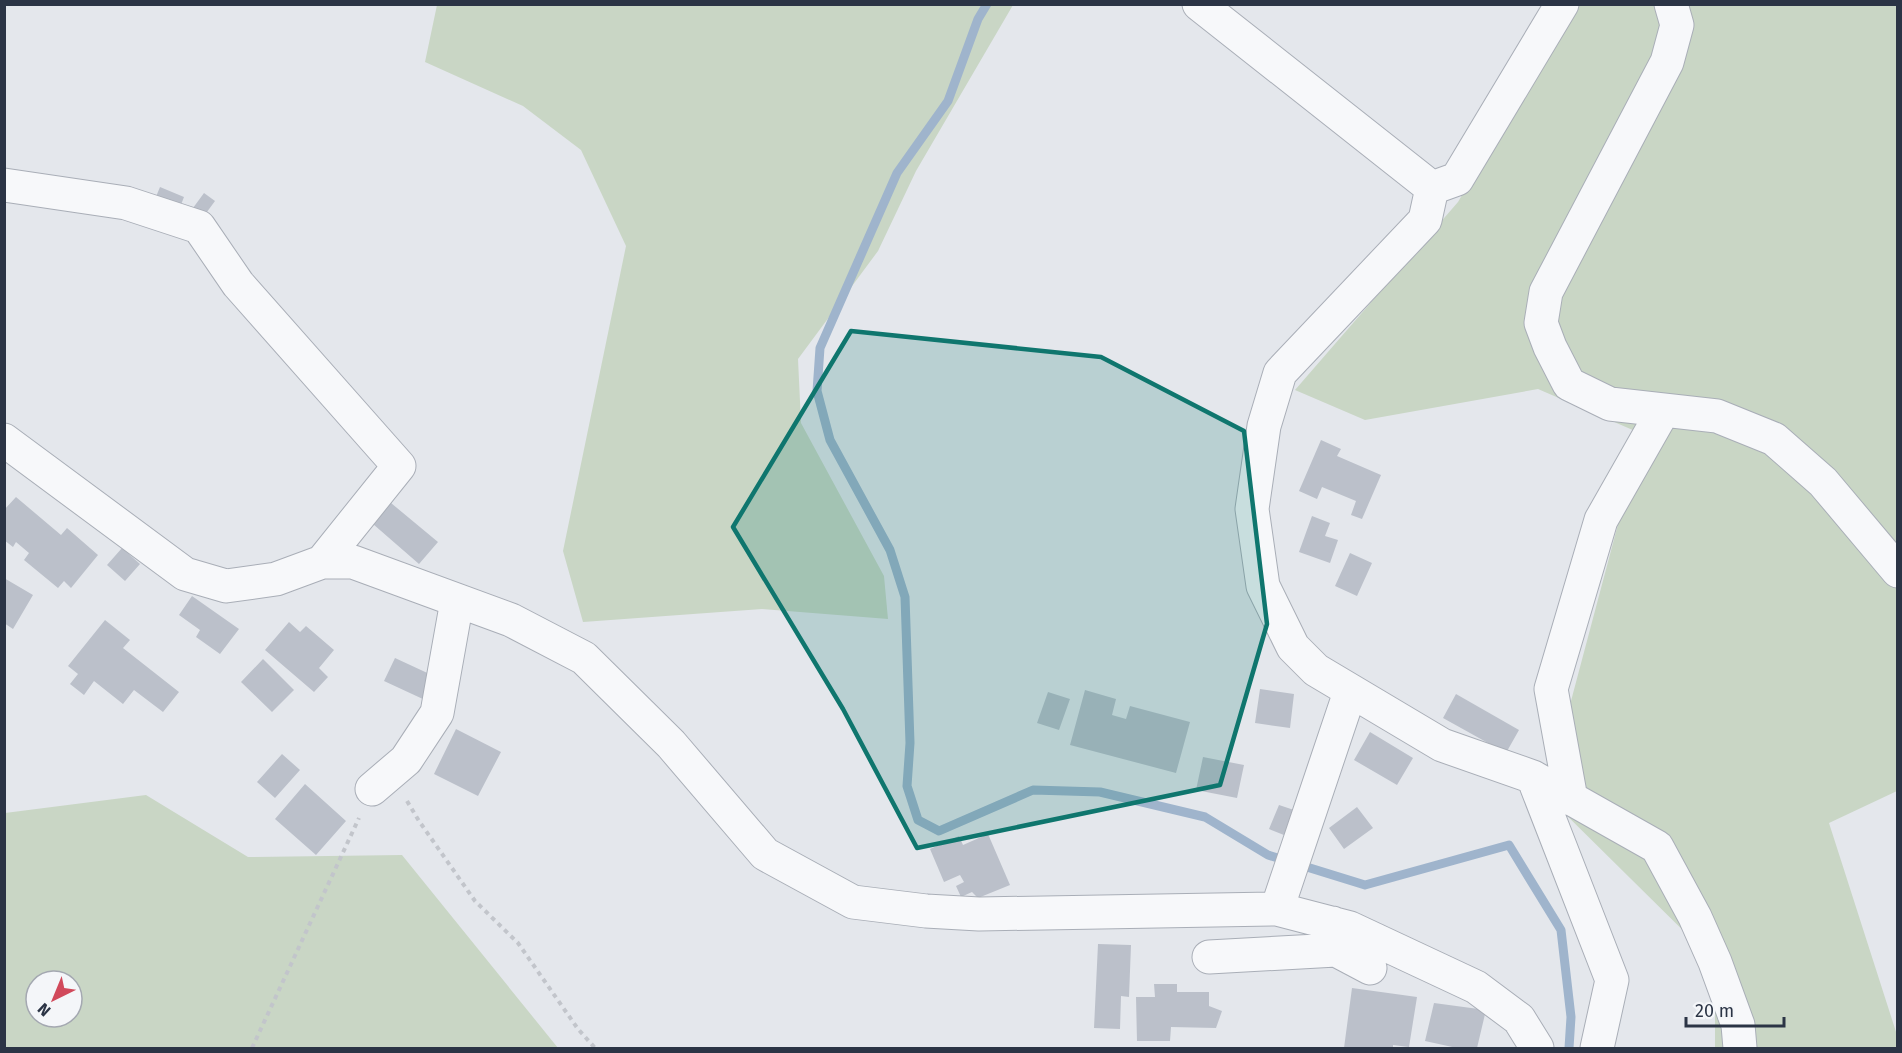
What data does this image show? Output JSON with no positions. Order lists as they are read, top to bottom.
{
  "scale_bar": "20 m",
  "north": "bottom left"
}
